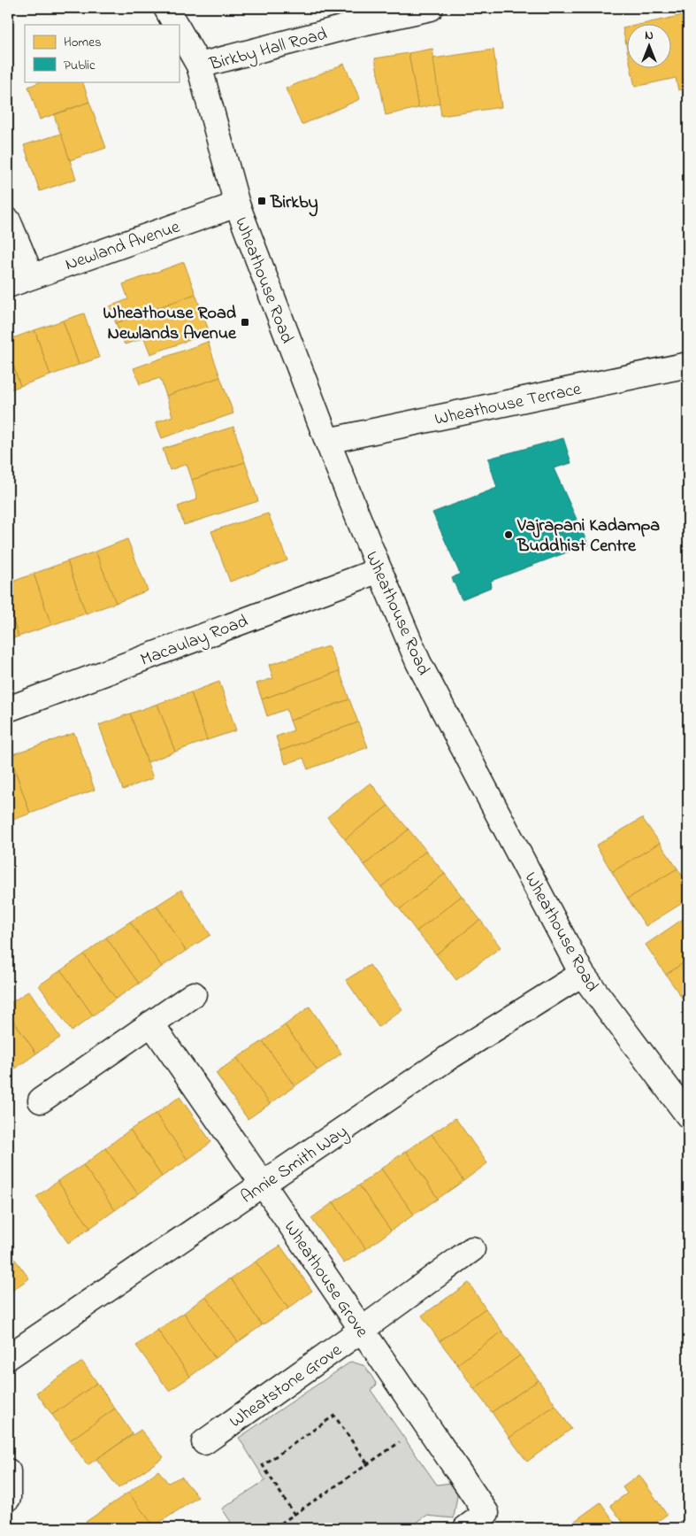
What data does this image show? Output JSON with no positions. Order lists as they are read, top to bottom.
{
  "streets": {
    "street": [
      "Birkby Hall Road",
      "Newland Avenue",
      "Wheathouse Road",
      "Wheathouse Terrace",
      "Macaulay Road",
      "Annie Smith Way",
      "Wheathouse Grove",
      "Wheatstone Grove"
    ]
  },
  "crossings": [
    ["Birkby Hall Road", "Wheathouse Road"],
    ["Newland Avenue", "Wheathouse Road"],
    ["Wheathouse Road", "Wheathouse Terrace"],
    ["Wheathouse Road", "Macaulay Road"],
    ["Wheathouse Road", "Annie Smith Way"],
    ["Annie Smith Way", "Wheathouse Grove"],
    ["Wheathouse Grove", "Wheatstone Grove"]
  ],
  "places": {
    "transit": ["Birkby", "Wheathouse Road Newlands Avenue"],
    "other": ["Vajrapani Kadampa Buddhist Centre"]
  },
  "legend": ["Homes", "Public"],
  "north": "top"
}
